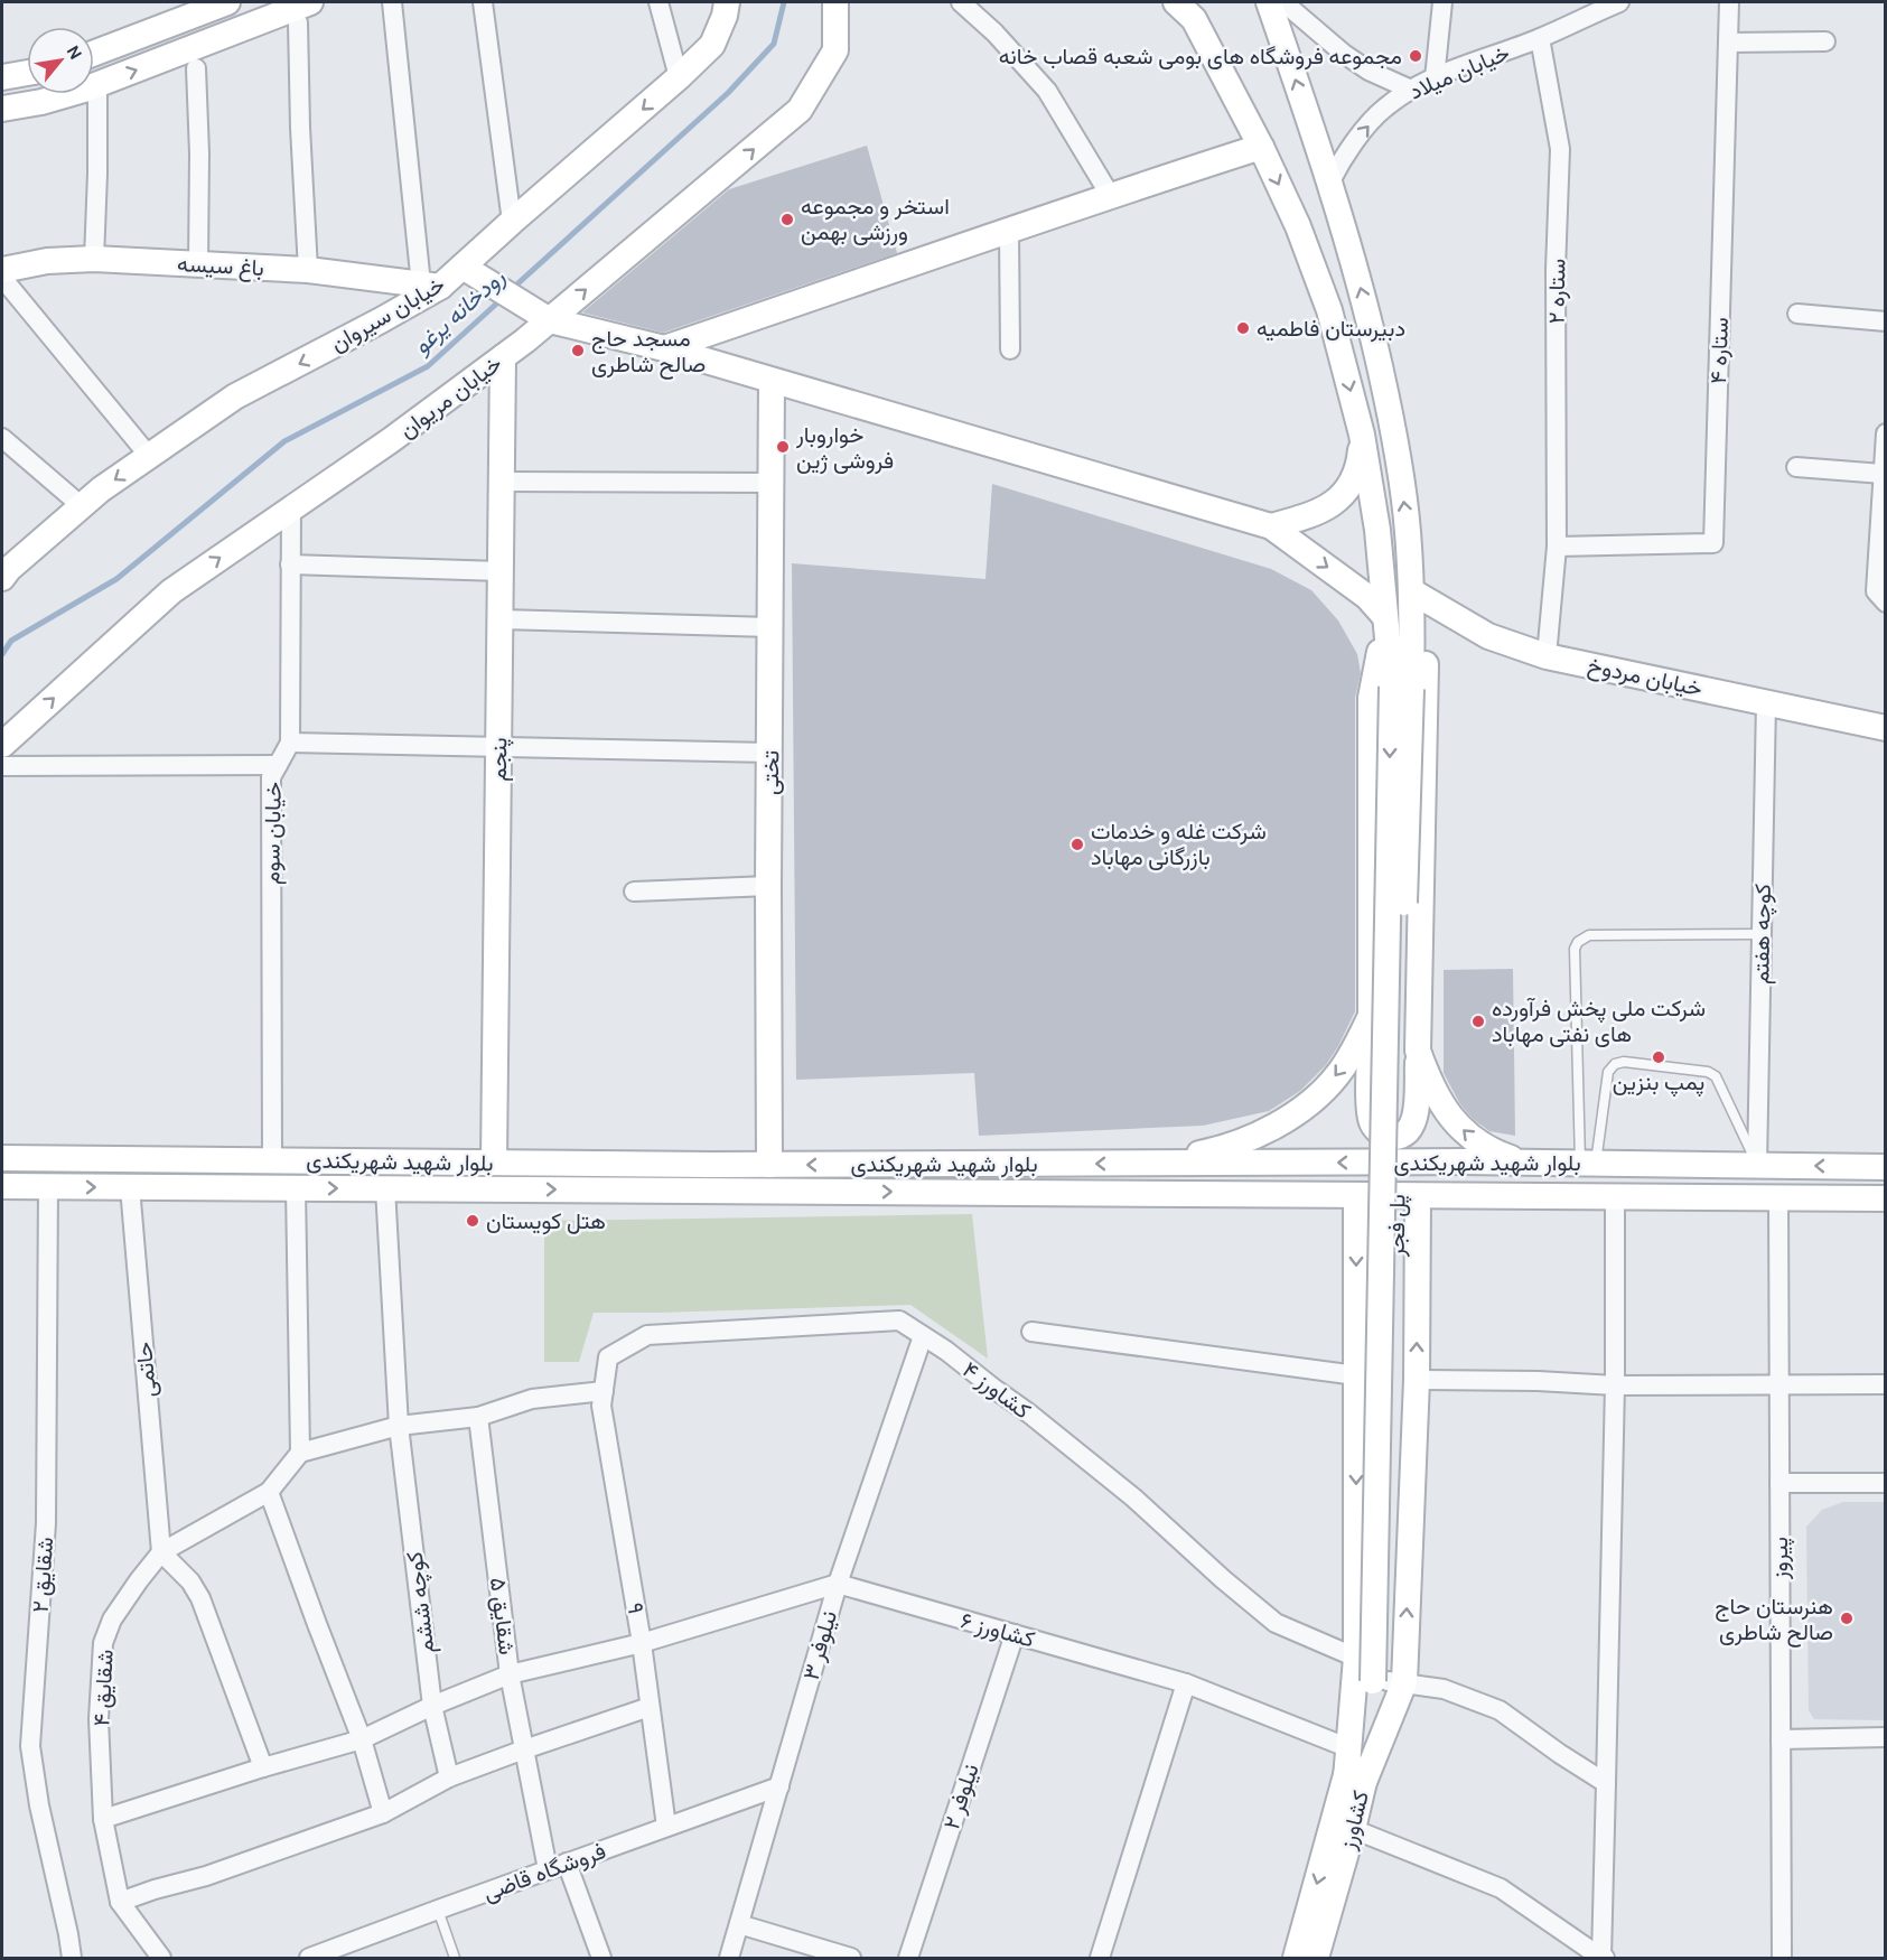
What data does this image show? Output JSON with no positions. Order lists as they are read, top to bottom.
{
  "streets": {
    "main road": [
      "باغ سیسه",
      "خیابان سیروان",
      "خیابان مریوان",
      "خیابان مردوخ",
      "پنجم",
      "تختی",
      "بلوار شهید شهریکندی",
      "پل فجر",
      "کشاورز"
    ],
    "street": [
      "خیابان میلاد",
      "ستاره ۲",
      "ستاره ۴",
      "خیابان سوم",
      "کوچه هفتم",
      "حاتمی",
      "کشاورز ۴",
      "پیروز",
      "شقایق ۲",
      "کوچه ششم",
      "۹",
      "شقایق ۵",
      "کشاورز ۶",
      "نیلوفر ۳",
      "شقایق ۴",
      "نیلوفر ۲",
      "فروشگاه قاضی"
    ]
  },
  "crossings": [
    ["خیابان میلاد", "ستاره ۲"],
    ["باغ سیسه", "خیابان سیروان"],
    ["ستاره ۲", "ستاره ۴"],
    ["ستاره ۲", "خیابان مردوخ"],
    ["خیابان مریوان", "پنجم"],
    ["خیابان مریوان", "خیابان سوم"],
    ["خیابان مردوخ", "کوچه هفتم"],
    ["پنجم", "بلوار شهید شهریکندی"],
    ["تختی", "بلوار شهید شهریکندی"],
    ["خیابان سوم", "بلوار شهید شهریکندی"],
    ["کوچه هفتم", "بلوار شهید شهریکندی"],
    ["بلوار شهید شهریکندی", "حاتمی"],
    ["بلوار شهید شهریکندی", "پیروز"],
    ["بلوار شهید شهریکندی", "شقایق ۲"],
    ["بلوار شهید شهریکندی", "کوچه ششم"],
    ["پل فجر", "کشاورز"],
    ["حاتمی", "شقایق ۴"],
    ["کشاورز ۴", "۹"],
    ["کشاورز ۴", "نیلوفر ۳"],
    ["۹", "فروشگاه قاضی"],
    ["شقایق ۵", "فروشگاه قاضی"],
    ["کشاورز ۶", "نیلوفر ۳"],
    ["کشاورز ۶", "نیلوفر ۲"],
    ["نیلوفر ۳", "فروشگاه قاضی"]
  ],
  "one_way": ["خیابان میلاد", "خیابان سیروان"],
  "water": ["رودخانه یرغو"],
  "places": [
    "مجموعه فروشگاه های بومی شعبه قصاب خانه",
    "استخر و مجموعه ورزشی بهمن",
    "دبیرستان فاطمیه",
    "مسجد حاج صالح شاطری",
    "خواروبار فروشی ژین",
    "شرکت غله و خدمات بازرگانی مهاباد",
    "شرکت ملی پخش فرآورده های نفتی مهاباد",
    "پمپ بنزین",
    "هتل کویستان",
    "هنرستان حاج صالح شاطری"
  ],
  "north": "top right"
}
